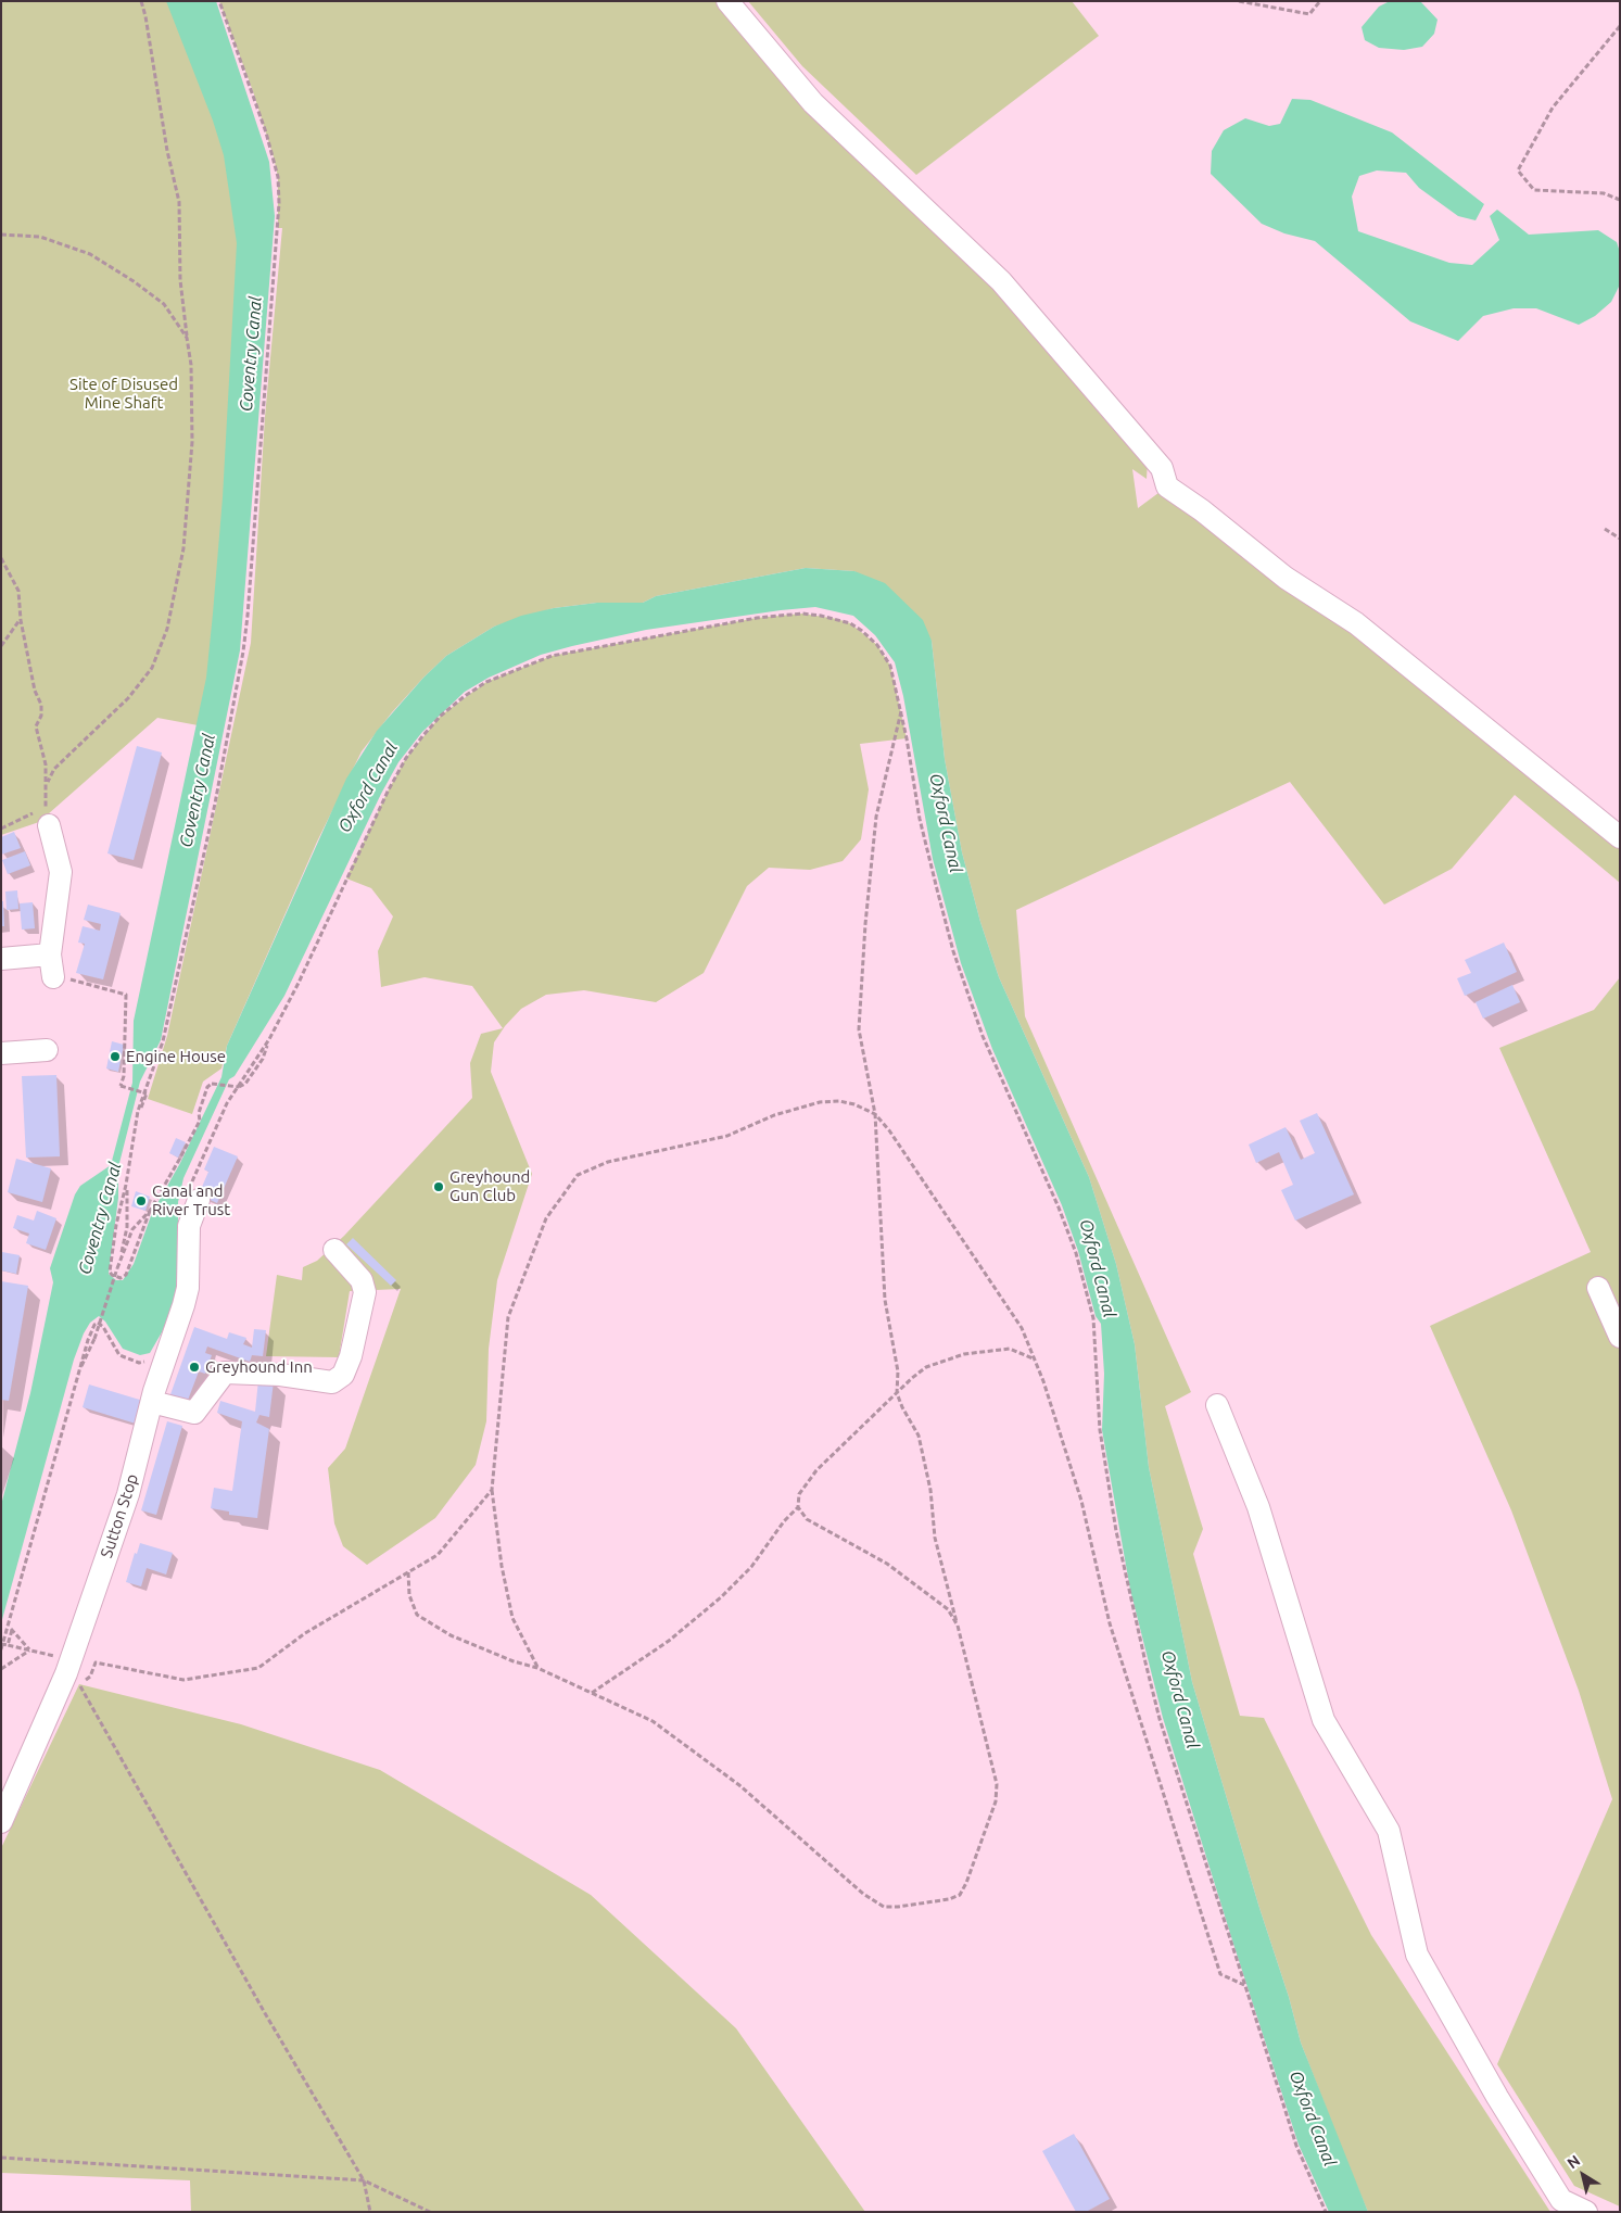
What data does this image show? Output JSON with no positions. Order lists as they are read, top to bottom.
{
  "streets": {
    "street": ["Sutton Stop"]
  },
  "water": ["Coventry Canal", "Oxford Canal"],
  "parks": ["Site of Disused Mine Shaft"],
  "places": [
    "Engine House",
    "Greyhound Gun Club",
    "Canal and River Trust",
    "Greyhound Inn"
  ],
  "north": "top left"
}
